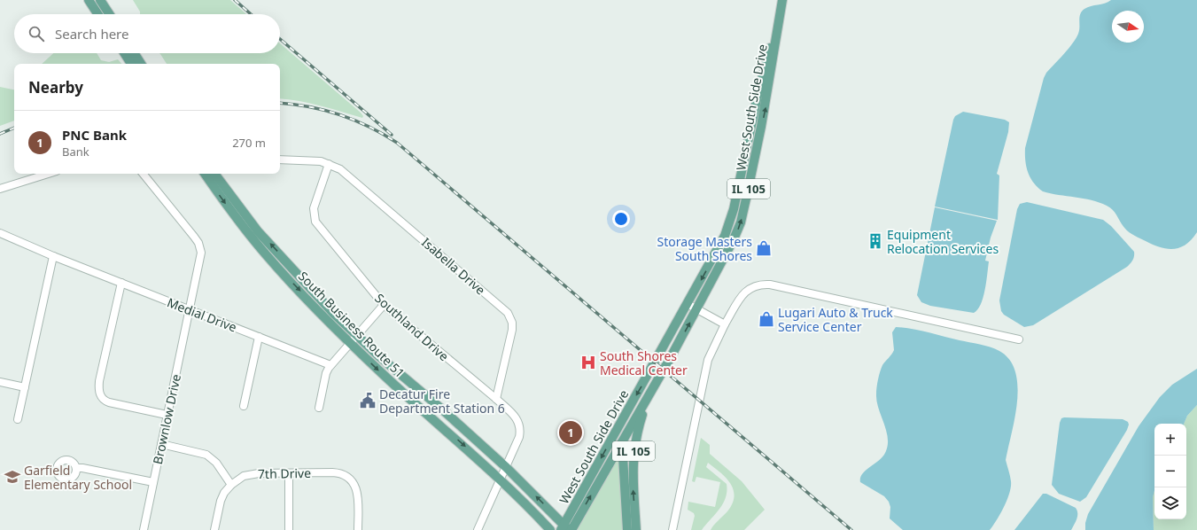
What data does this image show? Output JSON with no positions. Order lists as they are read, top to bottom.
{
  "streets": {
    "main road": ["West South Side Drive", "IL 105", "South Business Route 51"],
    "street": [
      "Isabella Drive",
      "Medial Drive",
      "Southland Drive",
      "Brownlow Drive",
      "7th Drive"
    ]
  },
  "crossings": [
    ["West South Side Drive", "IL 105"],
    ["West South Side Drive", "South Business Route 51"],
    ["Isabella Drive", "Southland Drive"],
    ["Medial Drive", "Brownlow Drive"],
    ["South Business Route 51", "Southland Drive"]
  ],
  "places": {
    "building": ["Equipment Relocation Services"],
    "shop": ["Storage Masters South Shores", "Lugari Auto & Truck Service Center"],
    "hospital": ["South Shores Medical Center"],
    "public building": ["Decatur Fire Department Station 6"],
    "school or university": ["Garfield Elementary School"]
  },
  "north": "right",
  "page": {
    "search": "Search here",
    "heading": "Nearby",
    "list": [
      {
        "mark": "1",
        "name": "PNC Bank",
        "note": "Bank",
        "value": "270 m"
      }
    ],
    "pins": "1",
    "map_buttons": ["+", "−"]
  }
}
